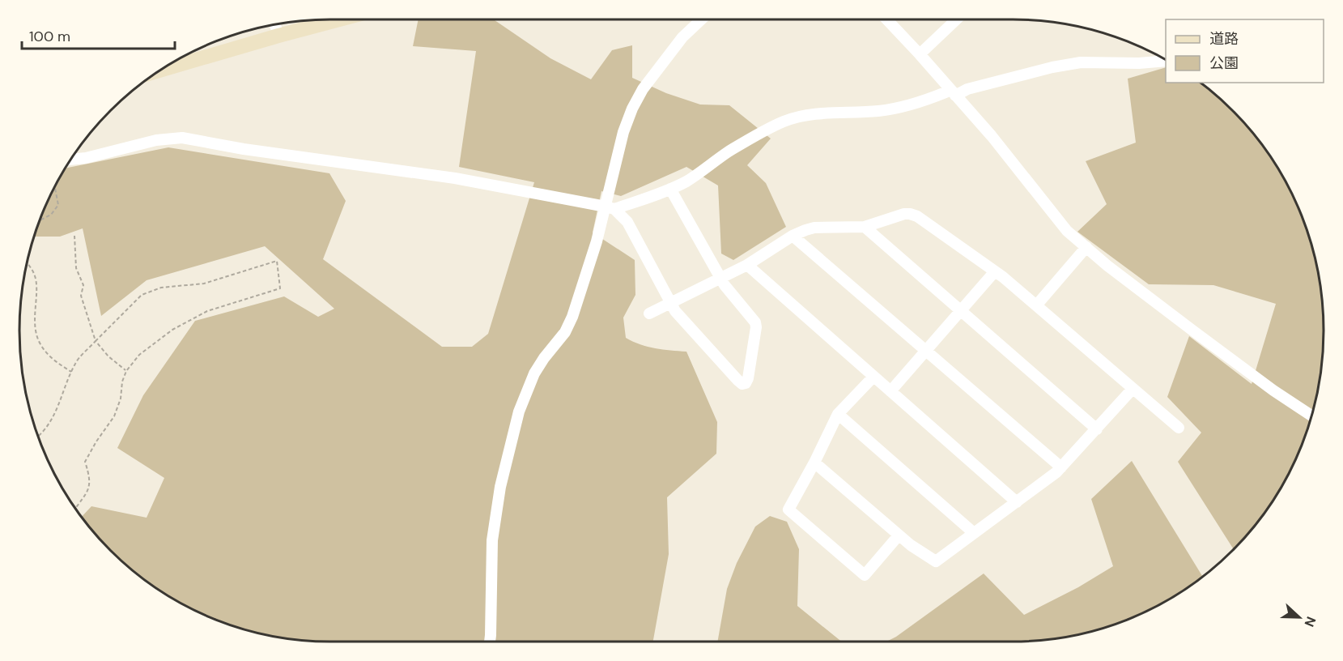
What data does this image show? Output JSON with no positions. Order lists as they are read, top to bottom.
{
  "legend": ["道路", "公園"],
  "scale_bar": "100 m",
  "north": "right"
}
